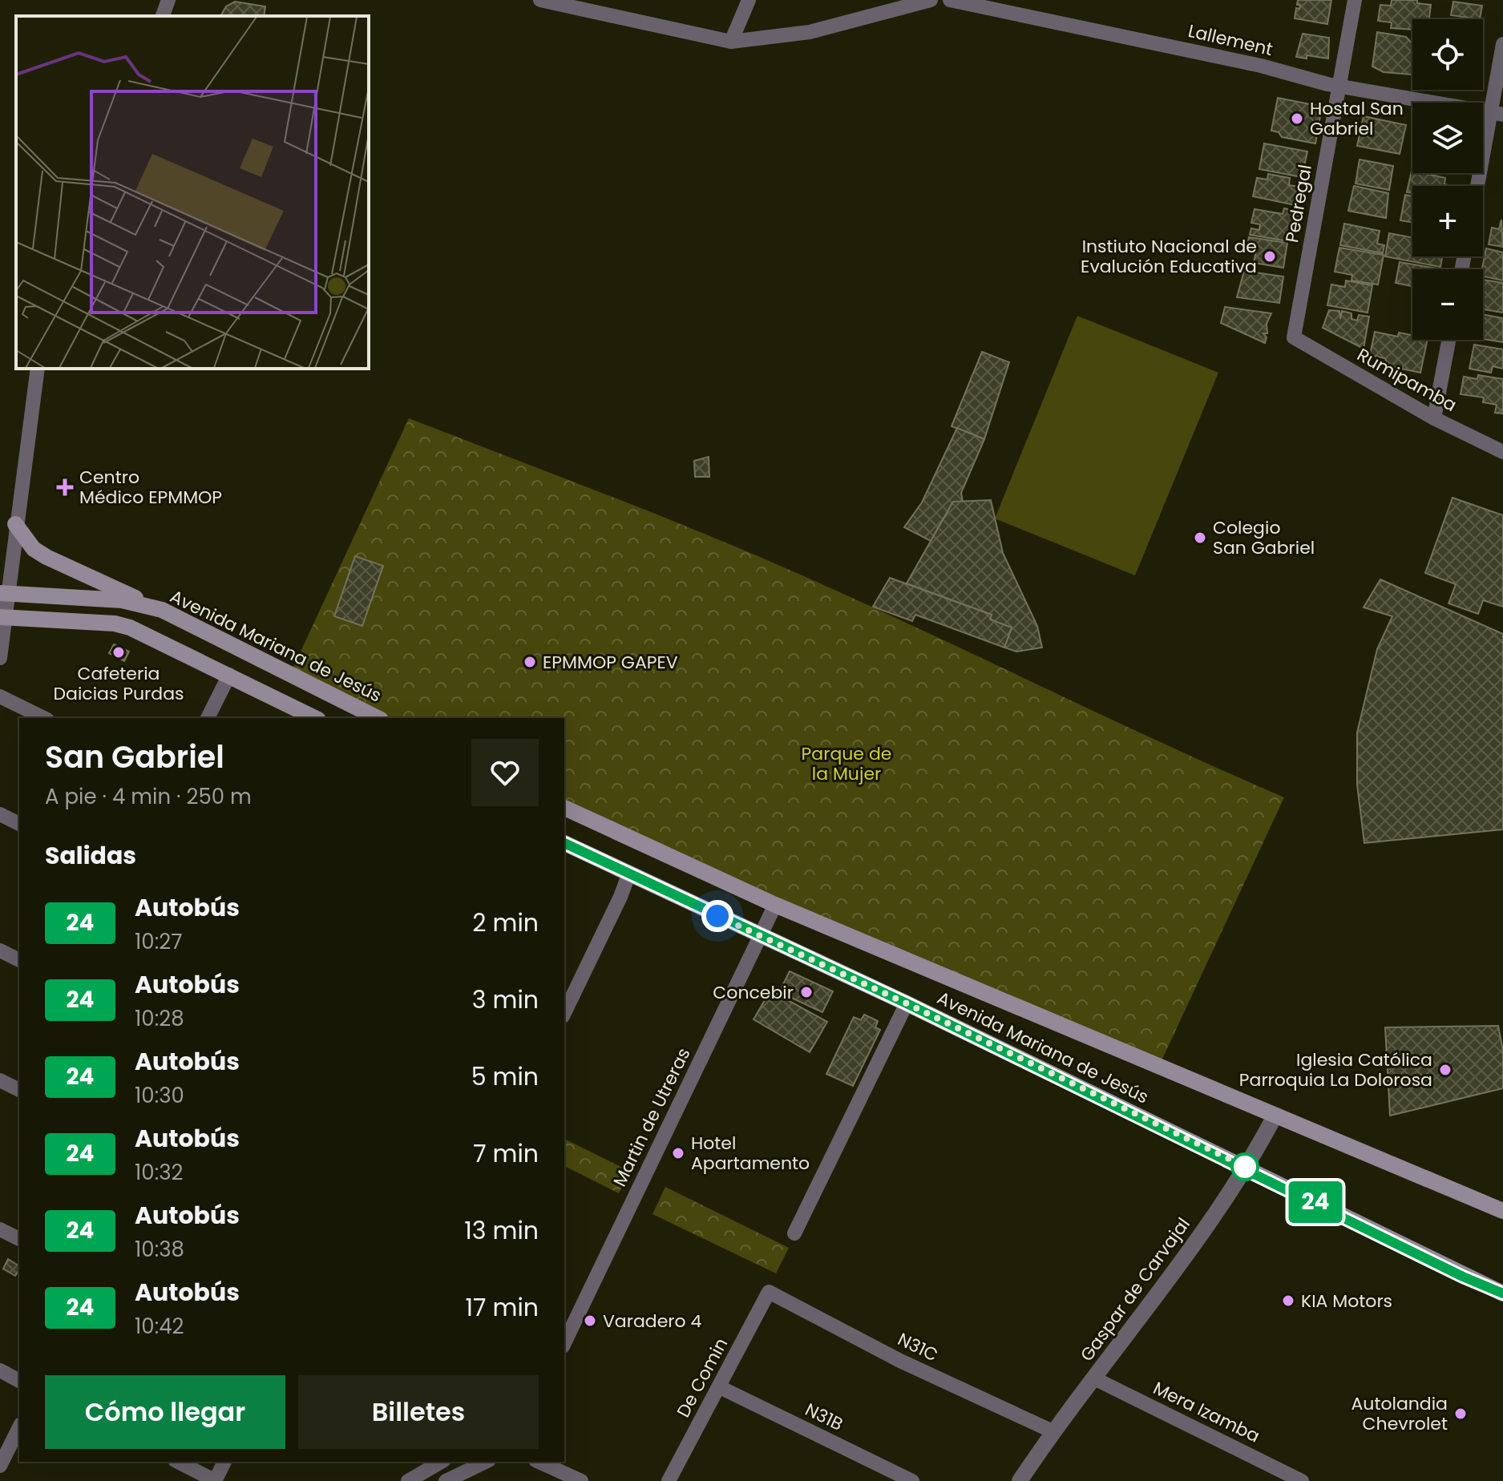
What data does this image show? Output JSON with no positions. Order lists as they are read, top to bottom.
{
  "streets": {
    "main road": ["Avenida Mariana de Jesús"],
    "street": [
      "Lallement",
      "Pedregal",
      "Rumipamba",
      "Martin de Utreras",
      "Gaspar de Carvajal",
      "N31C",
      "De Comin",
      "Mera Izamba",
      "N31B"
    ]
  },
  "crossings": [
    ["Lallement", "Pedregal"],
    ["Pedregal", "Rumipamba"],
    ["Avenida Mariana de Jesús", "Martin de Utreras"],
    ["Avenida Mariana de Jesús", "Gaspar de Carvajal"],
    ["Gaspar de Carvajal", "N31C"],
    ["Gaspar de Carvajal", "Mera Izamba"],
    ["N31C", "De Comin"],
    ["De Comin", "N31B"]
  ],
  "parks": ["Parque de la Mujer"],
  "places": {
    "other": [
      "Hostal San Gabriel",
      "Instiuto Nacional de Evalución Educativa",
      "Colegio San Gabriel",
      "Cafeteria Daicias Purdas",
      "EPMMOP GAPEV",
      "Concebir",
      "Iglesia Católica Parroquia La Dolorosa",
      "Hotel Apartamento",
      "KIA Motors",
      "Varadero 4",
      "Autolandia Chevrolet"
    ],
    "health": ["Centro Médico EPMMOP"]
  },
  "lines": ["bus line 24"],
  "page": {
    "on_map": "24",
    "map_buttons": ["+", "−"],
    "heading": [
      ["San Gabriel", "A pie · 4 min · 250 m"],
      "Salidas"
    ],
    "list": [
      {
        "mark": "24",
        "name": "Autobús",
        "note": "10:27",
        "value": "2 min"
      },
      {
        "mark": "24",
        "name": "Autobús",
        "note": "10:28",
        "value": "3 min"
      },
      {
        "mark": "24",
        "name": "Autobús",
        "note": "10:30",
        "value": "5 min"
      },
      {
        "mark": "24",
        "name": "Autobús",
        "note": "10:32",
        "value": "7 min"
      },
      {
        "mark": "24",
        "name": "Autobús",
        "note": "10:38",
        "value": "13 min"
      },
      {
        "mark": "24",
        "name": "Autobús",
        "note": "10:42",
        "value": "17 min"
      }
    ],
    "buttons": ["Cómo llegar", "Billetes"]
  }
}
